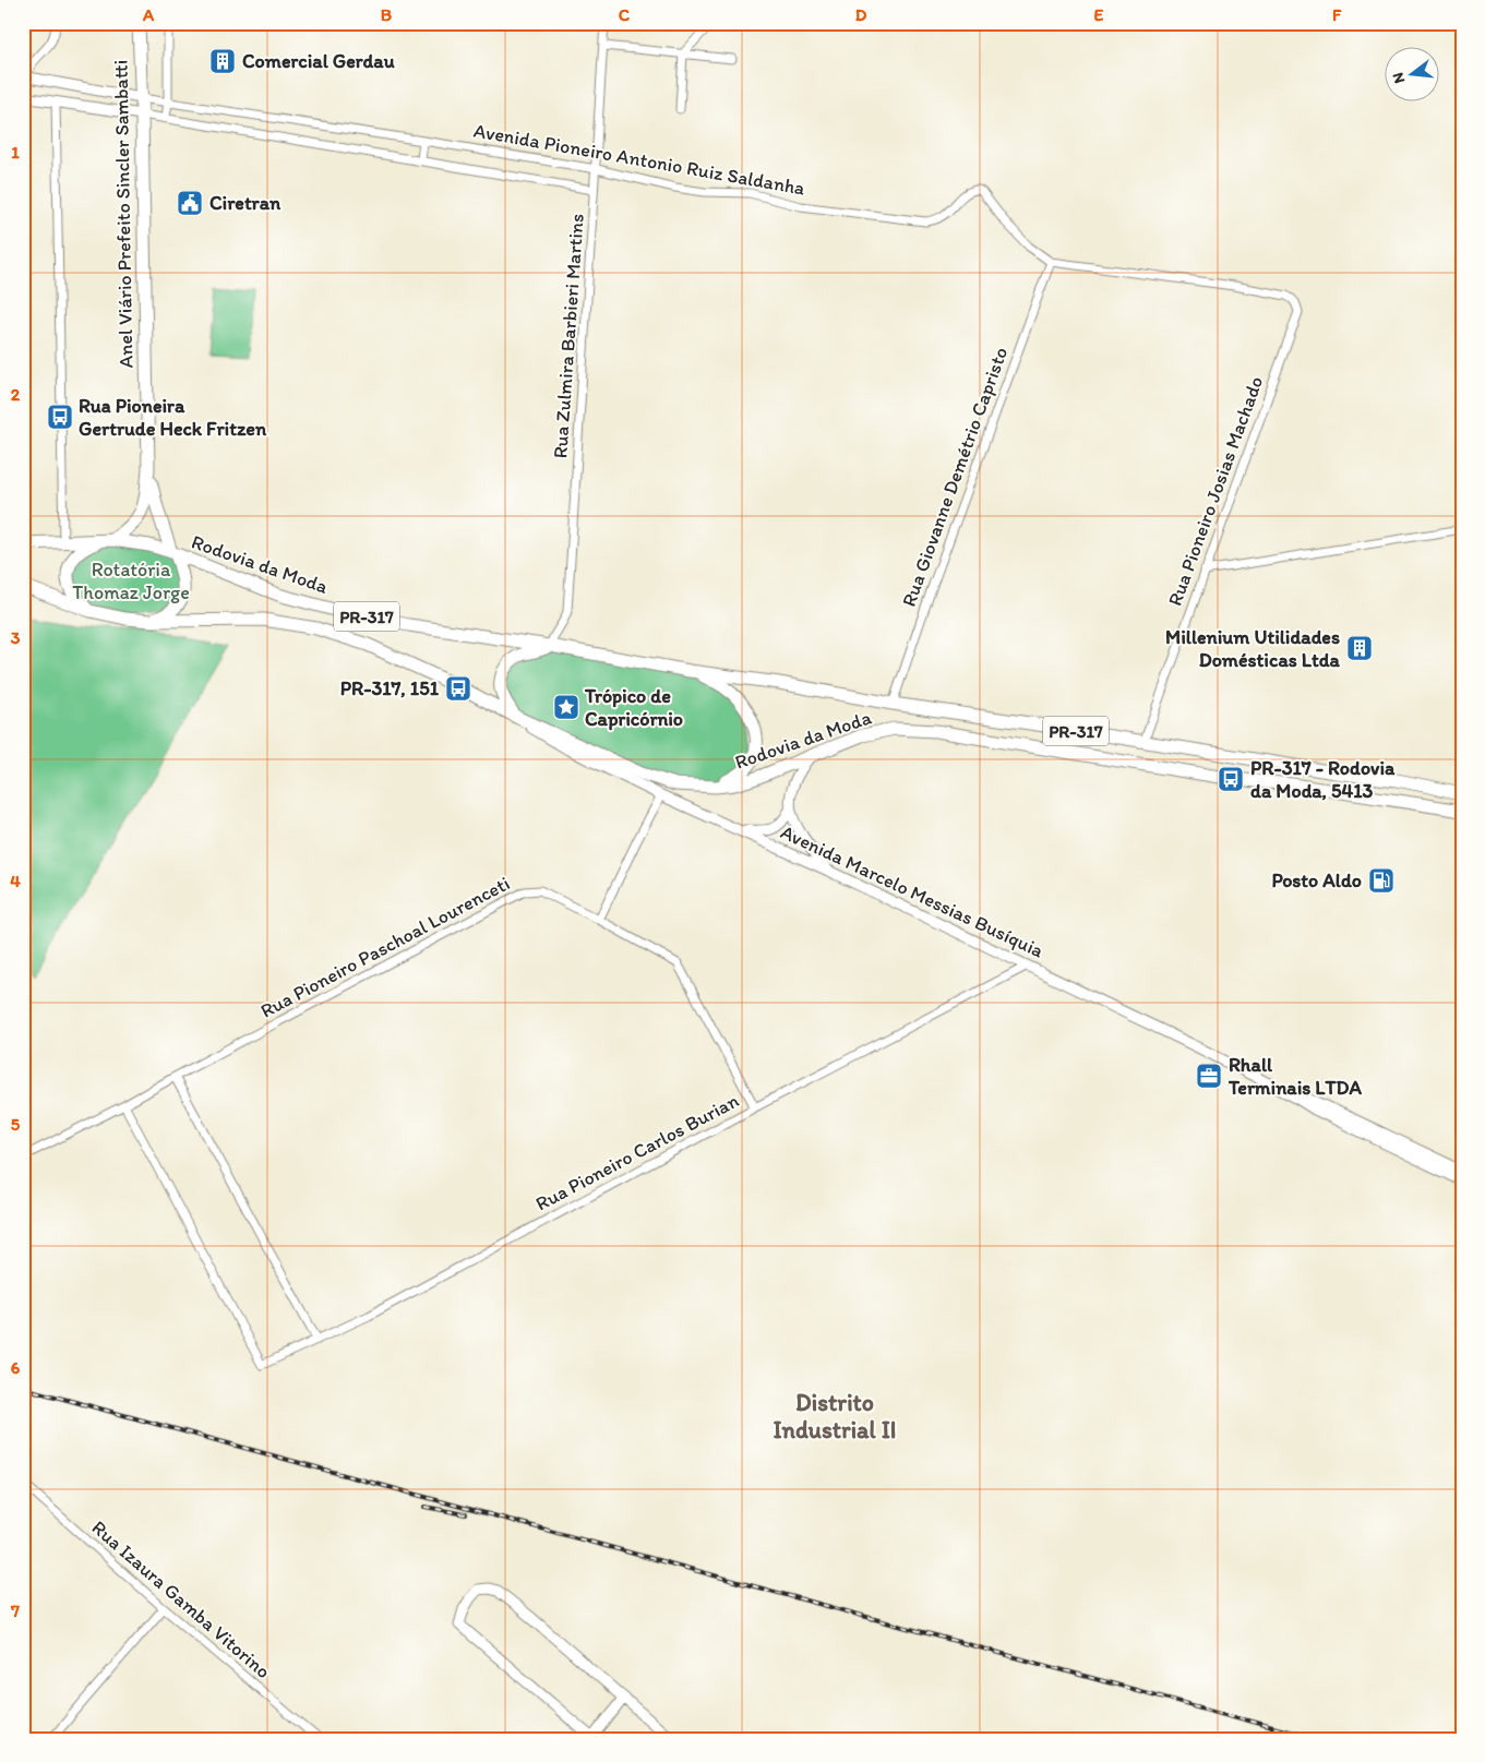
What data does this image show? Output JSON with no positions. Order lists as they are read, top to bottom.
{
  "streets": {
    "highway": ["Anel Viário Prefeito Sincler Sambatti", "Rodovia da Moda", "PR-317"],
    "street": [
      "Avenida Pioneiro Antonio Ruiz Saldanha",
      "Rua Zulmira Barbieri Martins",
      "Rua Giovanne Demétrio Capristo",
      "Rua Pioneiro Josias Machado",
      "Avenida Marcelo Messias Busíquia",
      "Rua Pioneiro Paschoal Lourenceti",
      "Rua Pioneiro Carlos Burian",
      "Rua Izaura Gamba Vitorino"
    ]
  },
  "crossings": [
    ["Avenida Pioneiro Antonio Ruiz Saldanha", "Anel Viário Prefeito Sincler Sambatti"],
    ["Avenida Pioneiro Antonio Ruiz Saldanha", "Rua Zulmira Barbieri Martins"],
    ["Avenida Pioneiro Antonio Ruiz Saldanha", "Rua Giovanne Demétrio Capristo"],
    ["Avenida Pioneiro Antonio Ruiz Saldanha", "Rua Pioneiro Josias Machado"],
    ["Anel Viário Prefeito Sincler Sambatti", "Rodovia da Moda"],
    ["Anel Viário Prefeito Sincler Sambatti", "PR-317"],
    ["Rua Zulmira Barbieri Martins", "Rodovia da Moda"],
    ["Rua Giovanne Demétrio Capristo", "Rodovia da Moda"],
    ["Rua Pioneiro Josias Machado", "Rodovia da Moda"],
    ["Rodovia da Moda", "PR-317"],
    ["Rodovia da Moda", "Avenida Marcelo Messias Busíquia"],
    ["Avenida Marcelo Messias Busíquia", "Rua Pioneiro Carlos Burian"],
    ["Rua Pioneiro Paschoal Lourenceti", "Rua Pioneiro Carlos Burian"]
  ],
  "districts": ["Distrito Industrial II"],
  "parks": ["Rotatória Thomaz Jorge"],
  "places": {
    "building": ["Comercial Gerdau", "Millenium Utilidades Domésticas Ltda"],
    "public building": ["Ciretran"],
    "bus stop": ["Rua Pioneira Gertrude Heck Fritzen", "PR-317, 151", "PR-317 - Rodovia da Moda, 5413"],
    "place": ["Trópico de Capricórnio"],
    "fuel station": ["Posto Aldo"],
    "office": ["Rhall Terminais LTDA"]
  },
  "north": "left",
  "grid": {
    "columns": [
      "A",
      "B",
      "C",
      "D",
      "E",
      "F"
    ],
    "rows": [
      "1",
      "2",
      "3",
      "4",
      "5",
      "6",
      "7"
    ]
  }
}
